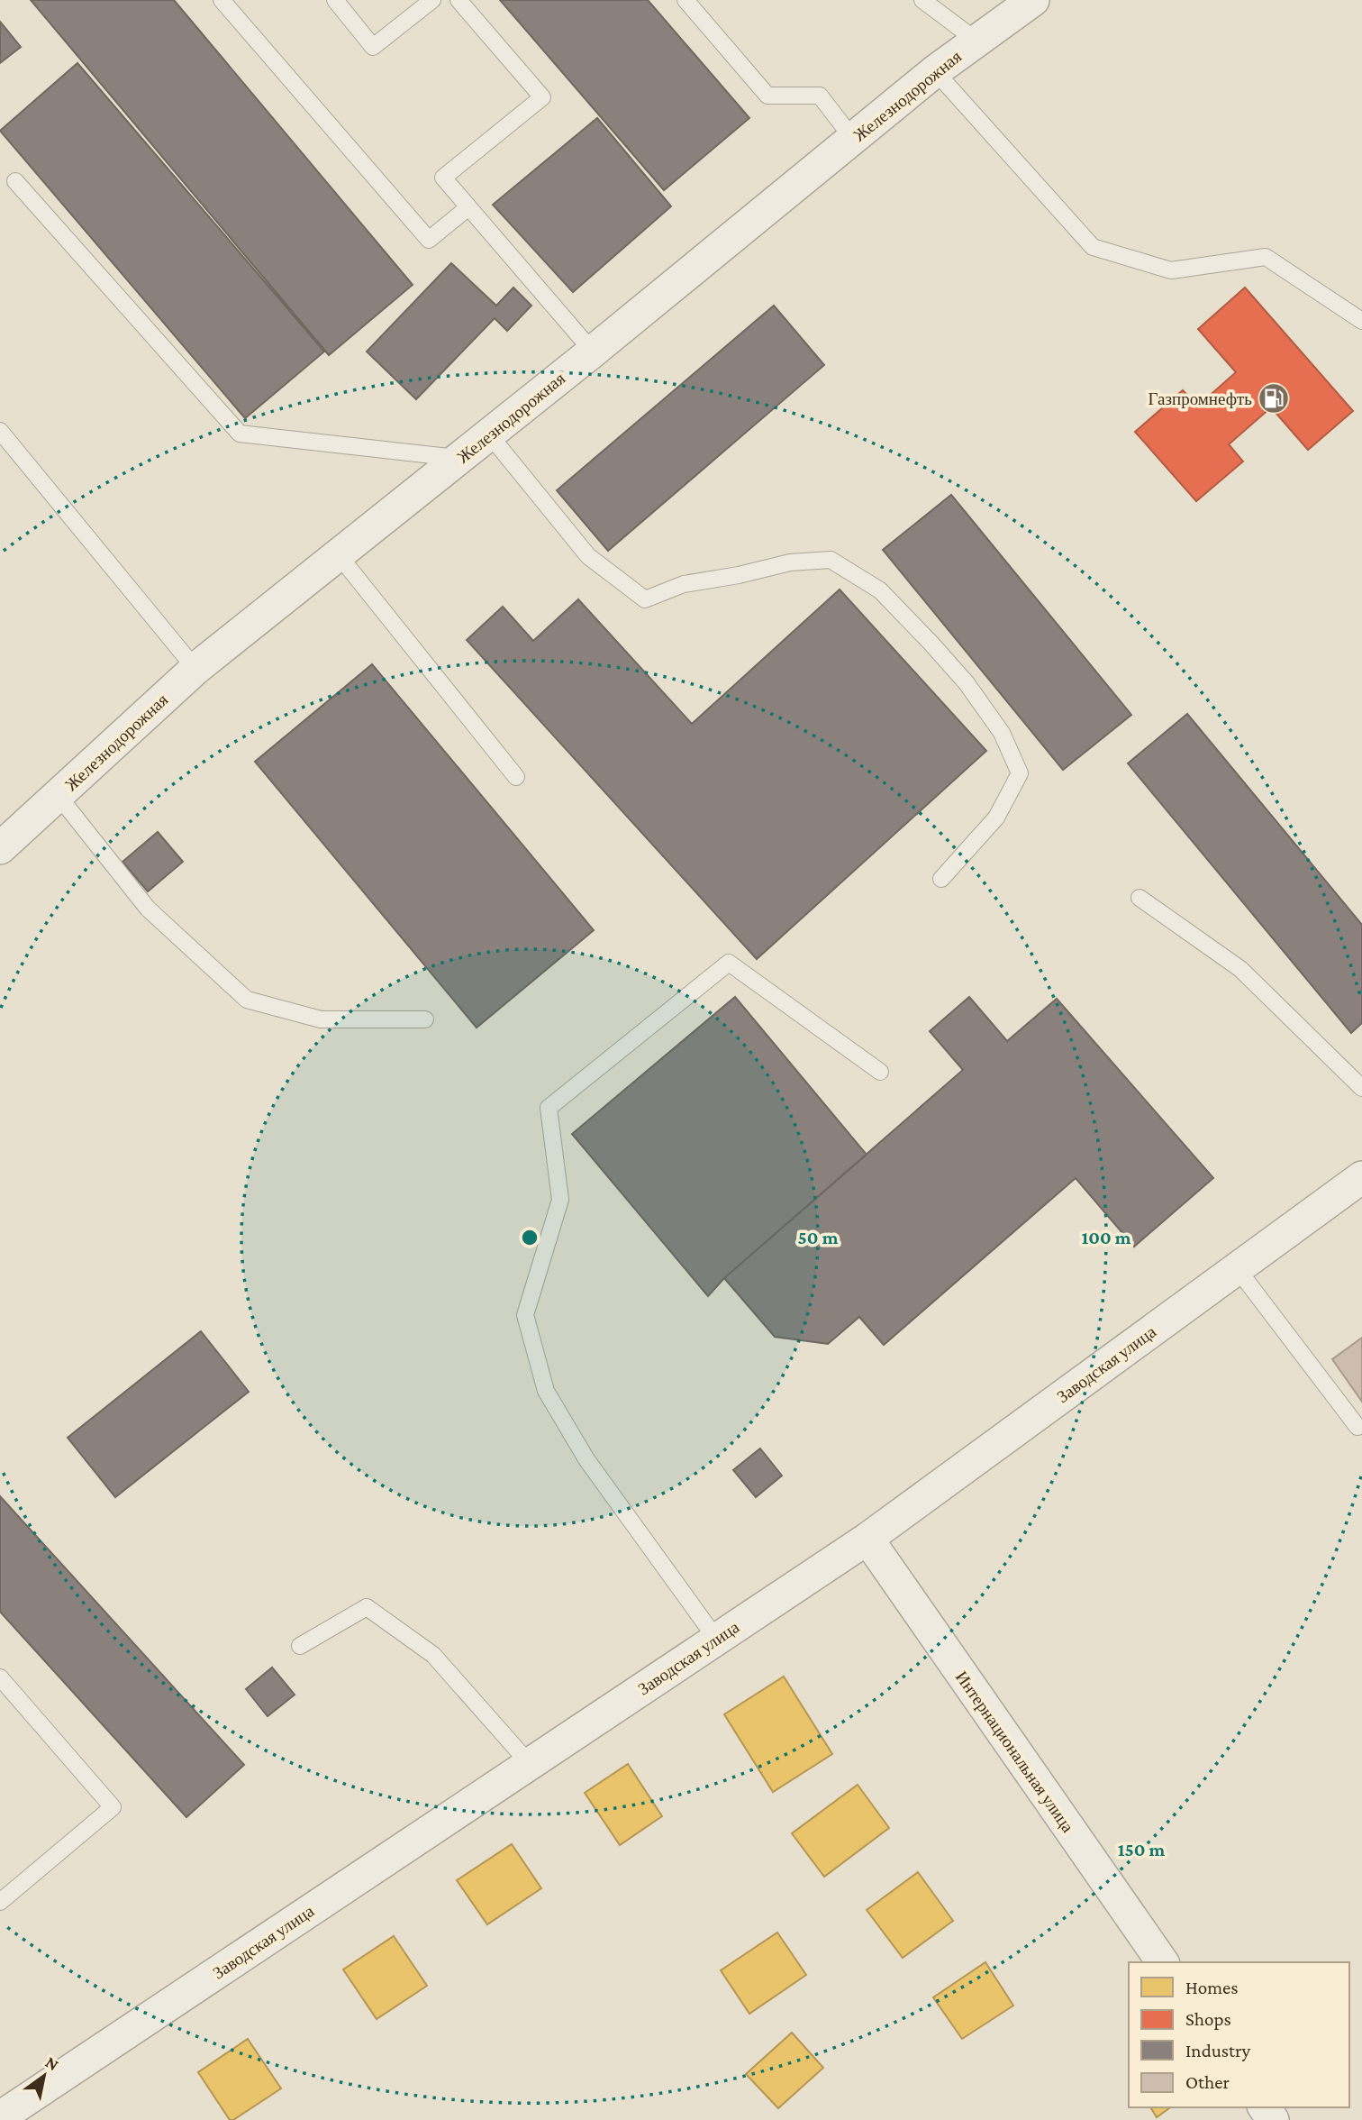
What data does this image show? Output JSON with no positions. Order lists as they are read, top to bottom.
{
  "streets": {
    "street": ["Железнодорожная", "Заводская улица", "Интернациональная улица"]
  },
  "crossings": [
    ["Заводская улица", "Интернациональная улица"]
  ],
  "places": {
    "fuel station": ["Газпромнефть"]
  },
  "legend": [
    "Homes",
    "Shops",
    "Industry",
    "Other"
  ],
  "north": "top right",
  "rings": ["50 m", "100 m", "150 m"]
}
